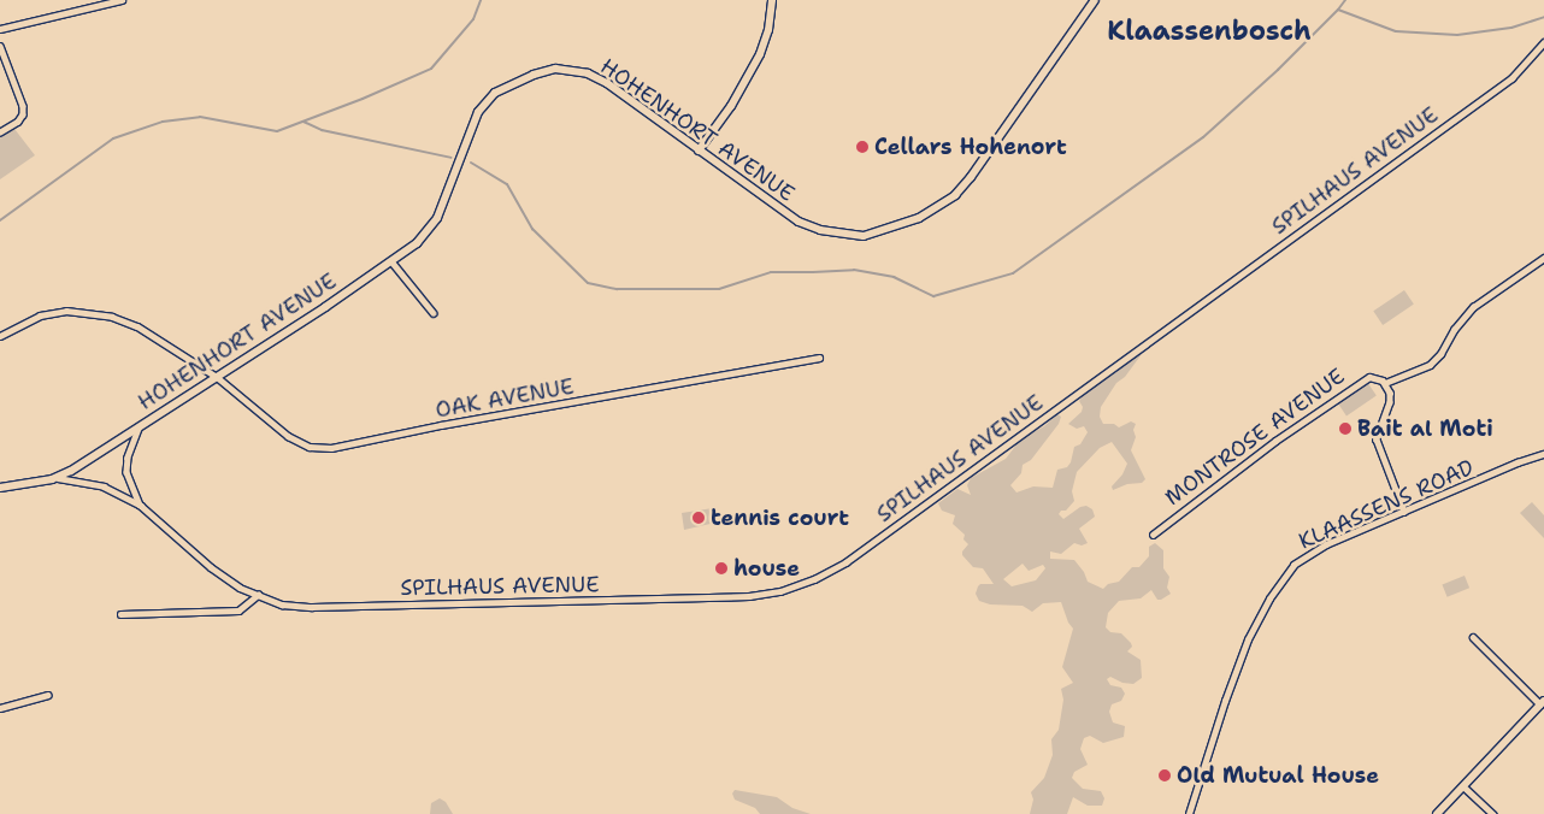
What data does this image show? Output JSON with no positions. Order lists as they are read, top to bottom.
{
  "streets": {
    "street": [
      "HOHENHORT AVENUE",
      "SPILHAUS AVENUE",
      "OAK AVENUE",
      "MONTROSE AVENUE",
      "KLAASSENS ROAD"
    ]
  },
  "crossings": [
    ["HOHENHORT AVENUE", "SPILHAUS AVENUE"],
    ["HOHENHORT AVENUE", "OAK AVENUE"]
  ],
  "districts": ["Klaassenbosch"],
  "places": [
    "Cellars Hohenort",
    "Bait al Moti",
    "tennis court",
    "house",
    "Old Mutual House"
  ]
}
